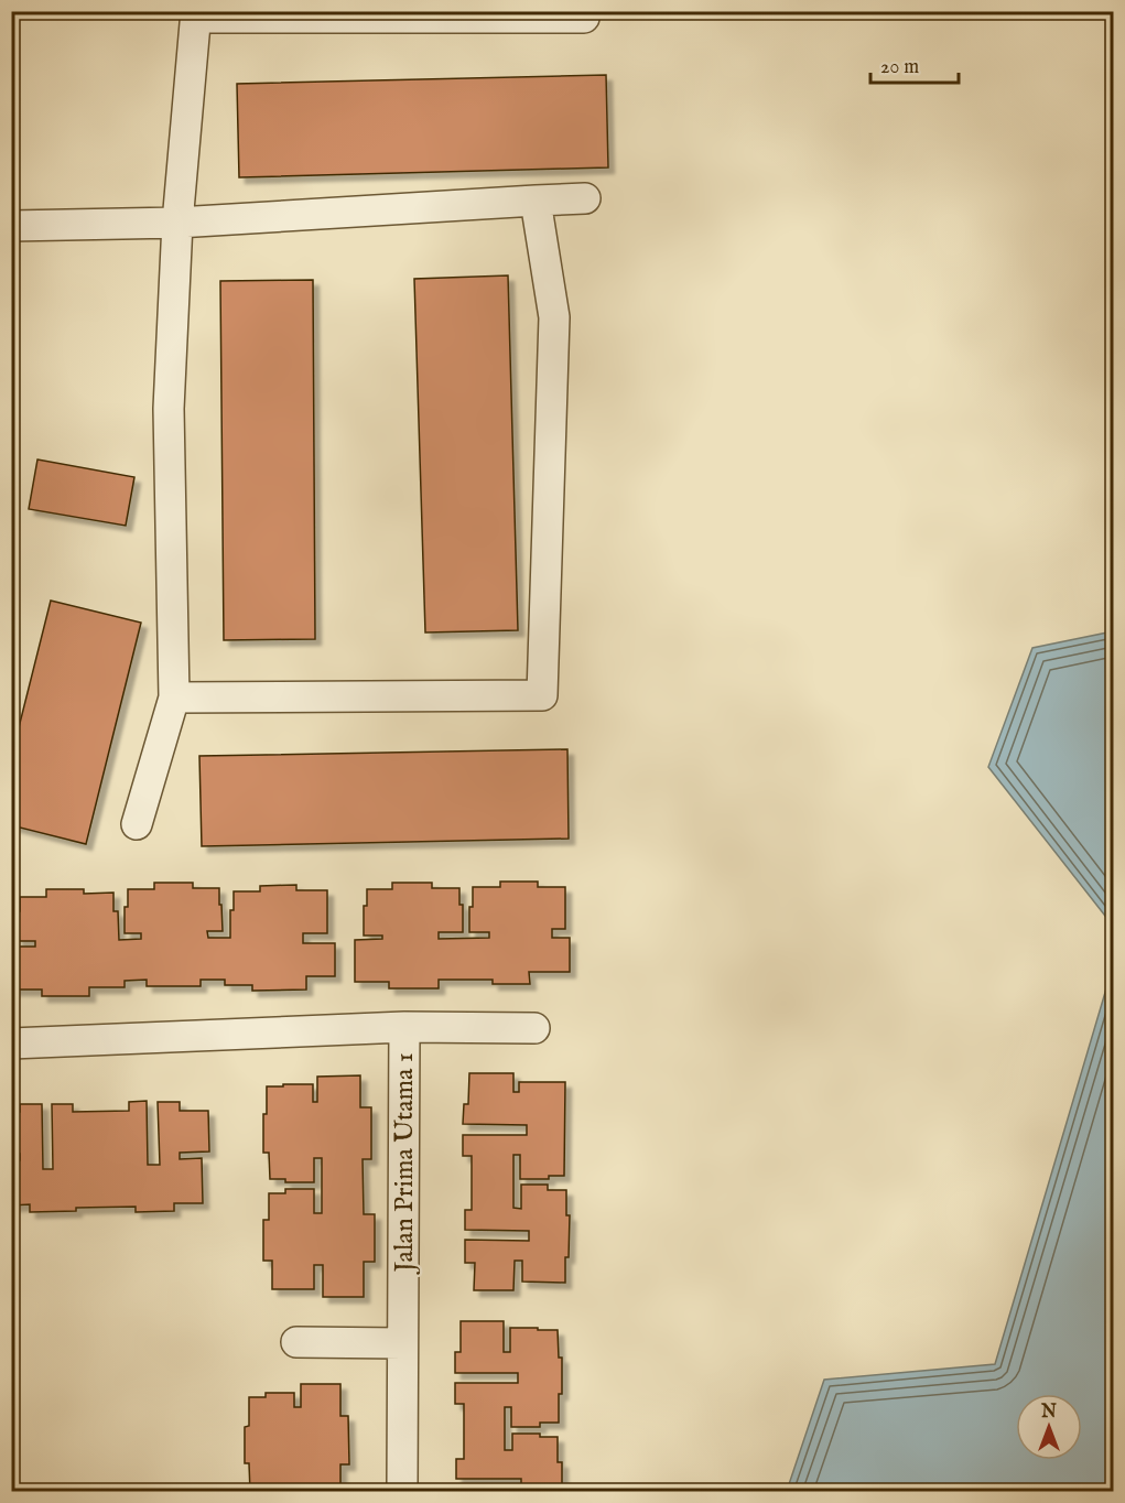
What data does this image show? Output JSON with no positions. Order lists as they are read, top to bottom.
{
  "streets": {
    "street": ["Jalan Prima Utama 1"]
  },
  "scale_bar": "20 m",
  "north": "top"
}
